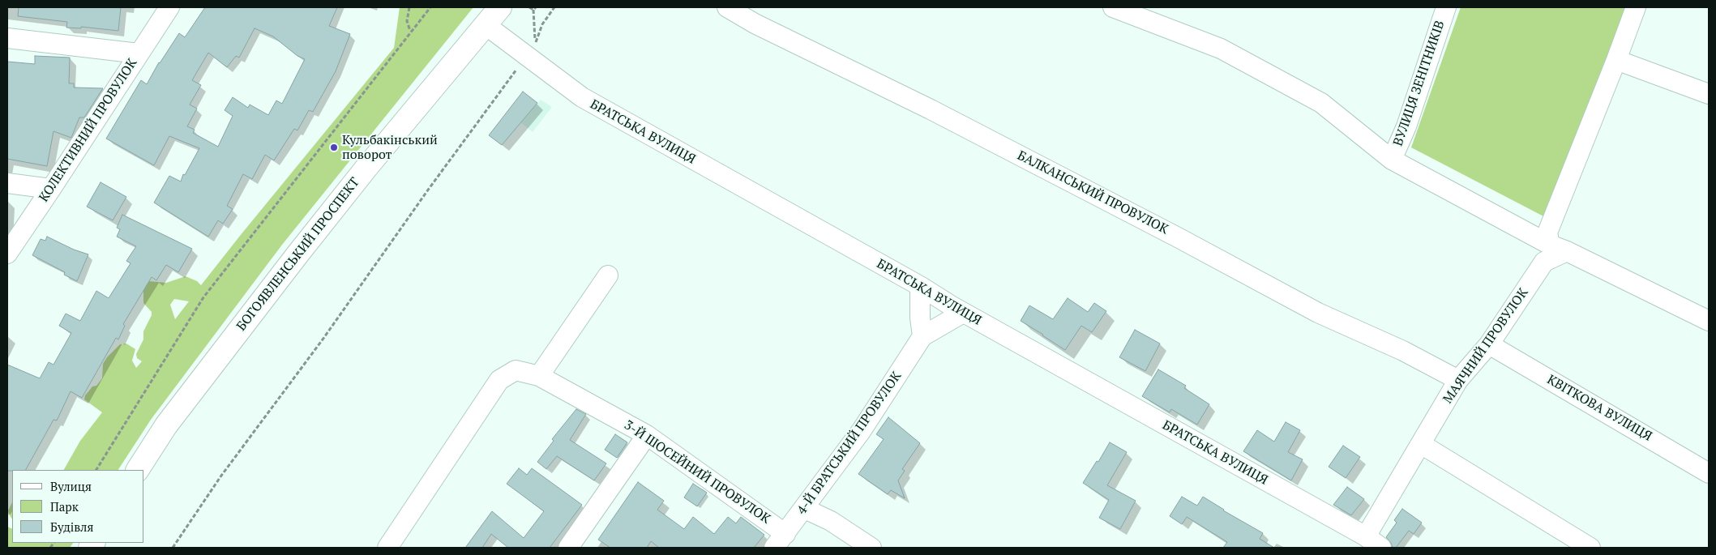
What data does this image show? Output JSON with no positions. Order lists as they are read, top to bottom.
{
  "streets": {
    "main road": ["БОГОЯВЛЕНСЬКИЙ ПРОСПЕКТ"],
    "street": [
      "ВУЛИЦЯ ЗЕНІТНИКІВ",
      "КОЛЕКТИВНИЙ ПРОВУЛОК",
      "БРАТСЬКА ВУЛИЦЯ",
      "БАЛКАНСЬКИЙ ПРОВУЛОК",
      "МАЯЧНИЙ ПРОВУЛОК",
      "КВІТКОВА ВУЛИЦЯ",
      "4-Й БРАТСЬКИЙ ПРОВУЛОК",
      "3-Й ШОСЕЙНИЙ ПРОВУЛОК"
    ]
  },
  "crossings": [
    ["БРАТСЬКА ВУЛИЦЯ", "БОГОЯВЛЕНСЬКИЙ ПРОСПЕКТ"],
    ["БРАТСЬКА ВУЛИЦЯ", "МАЯЧНИЙ ПРОВУЛОК"],
    ["БРАТСЬКА ВУЛИЦЯ", "4-Й БРАТСЬКИЙ ПРОВУЛОК"],
    ["БАЛКАНСЬКИЙ ПРОВУЛОК", "МАЯЧНИЙ ПРОВУЛОК"],
    ["МАЯЧНИЙ ПРОВУЛОК", "КВІТКОВА ВУЛИЦЯ"],
    ["4-Й БРАТСЬКИЙ ПРОВУЛОК", "3-Й ШОСЕЙНИЙ ПРОВУЛОК"]
  ],
  "places": ["Кульбакінський поворот"],
  "legend": ["Вулиця", "Парк", "Будівля"]
}
